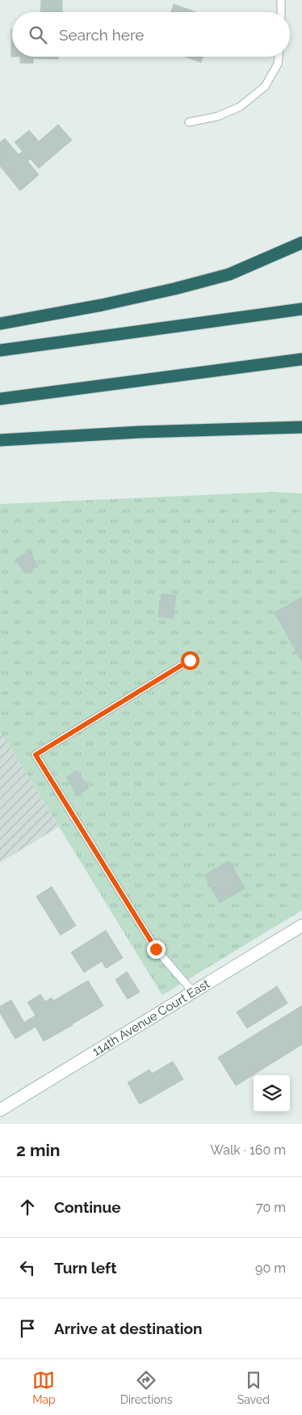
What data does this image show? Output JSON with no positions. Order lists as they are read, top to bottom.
{
  "streets": {
    "street": ["114th Avenue Court East"]
  },
  "page": {
    "search": "Search here",
    "heading": ["2 min", "Walk · 160 m"],
    "list": [
      ["Continue", "70 m"],
      ["Turn left", "90 m"],
      "Arrive at destination"
    ],
    "nav": ["Map", "Directions", "Saved"]
  }
}
